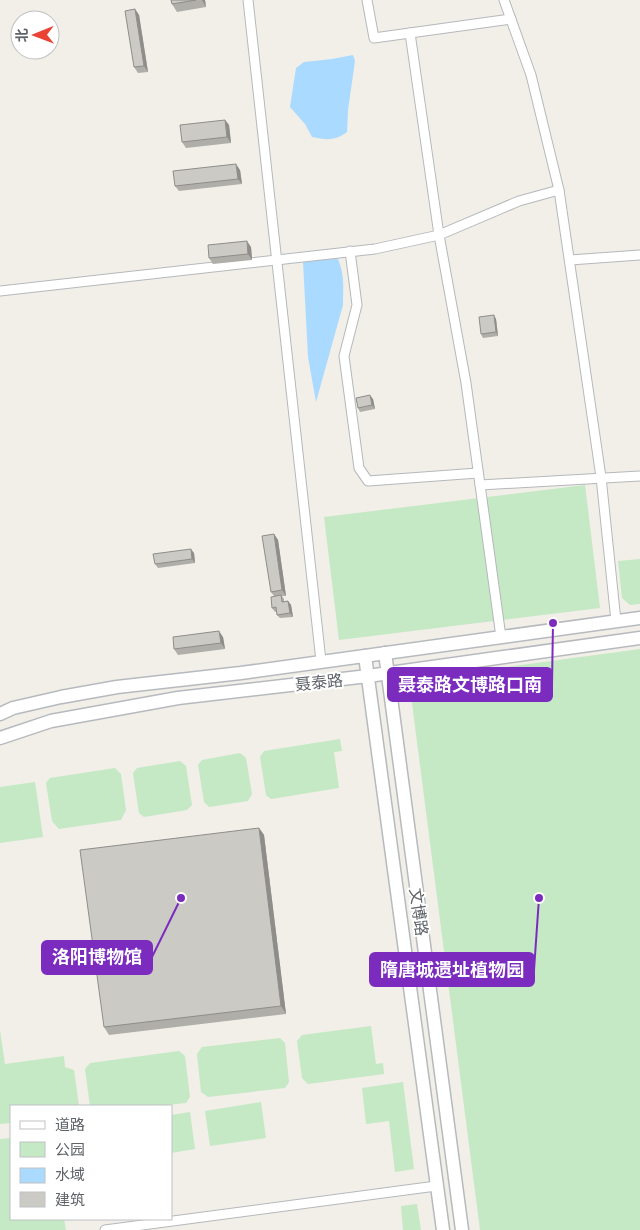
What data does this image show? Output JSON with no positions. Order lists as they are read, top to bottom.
{
  "streets": {
    "main road": ["聂泰路", "文博路"]
  },
  "crossings": [
    ["聂泰路", "文博路"]
  ],
  "places": ["聂泰路文博路口南", "洛阳博物馆", "隋唐城遗址植物园"],
  "legend": [
    "道路",
    "公园",
    "水域",
    "建筑"
  ],
  "north": "left"
}
